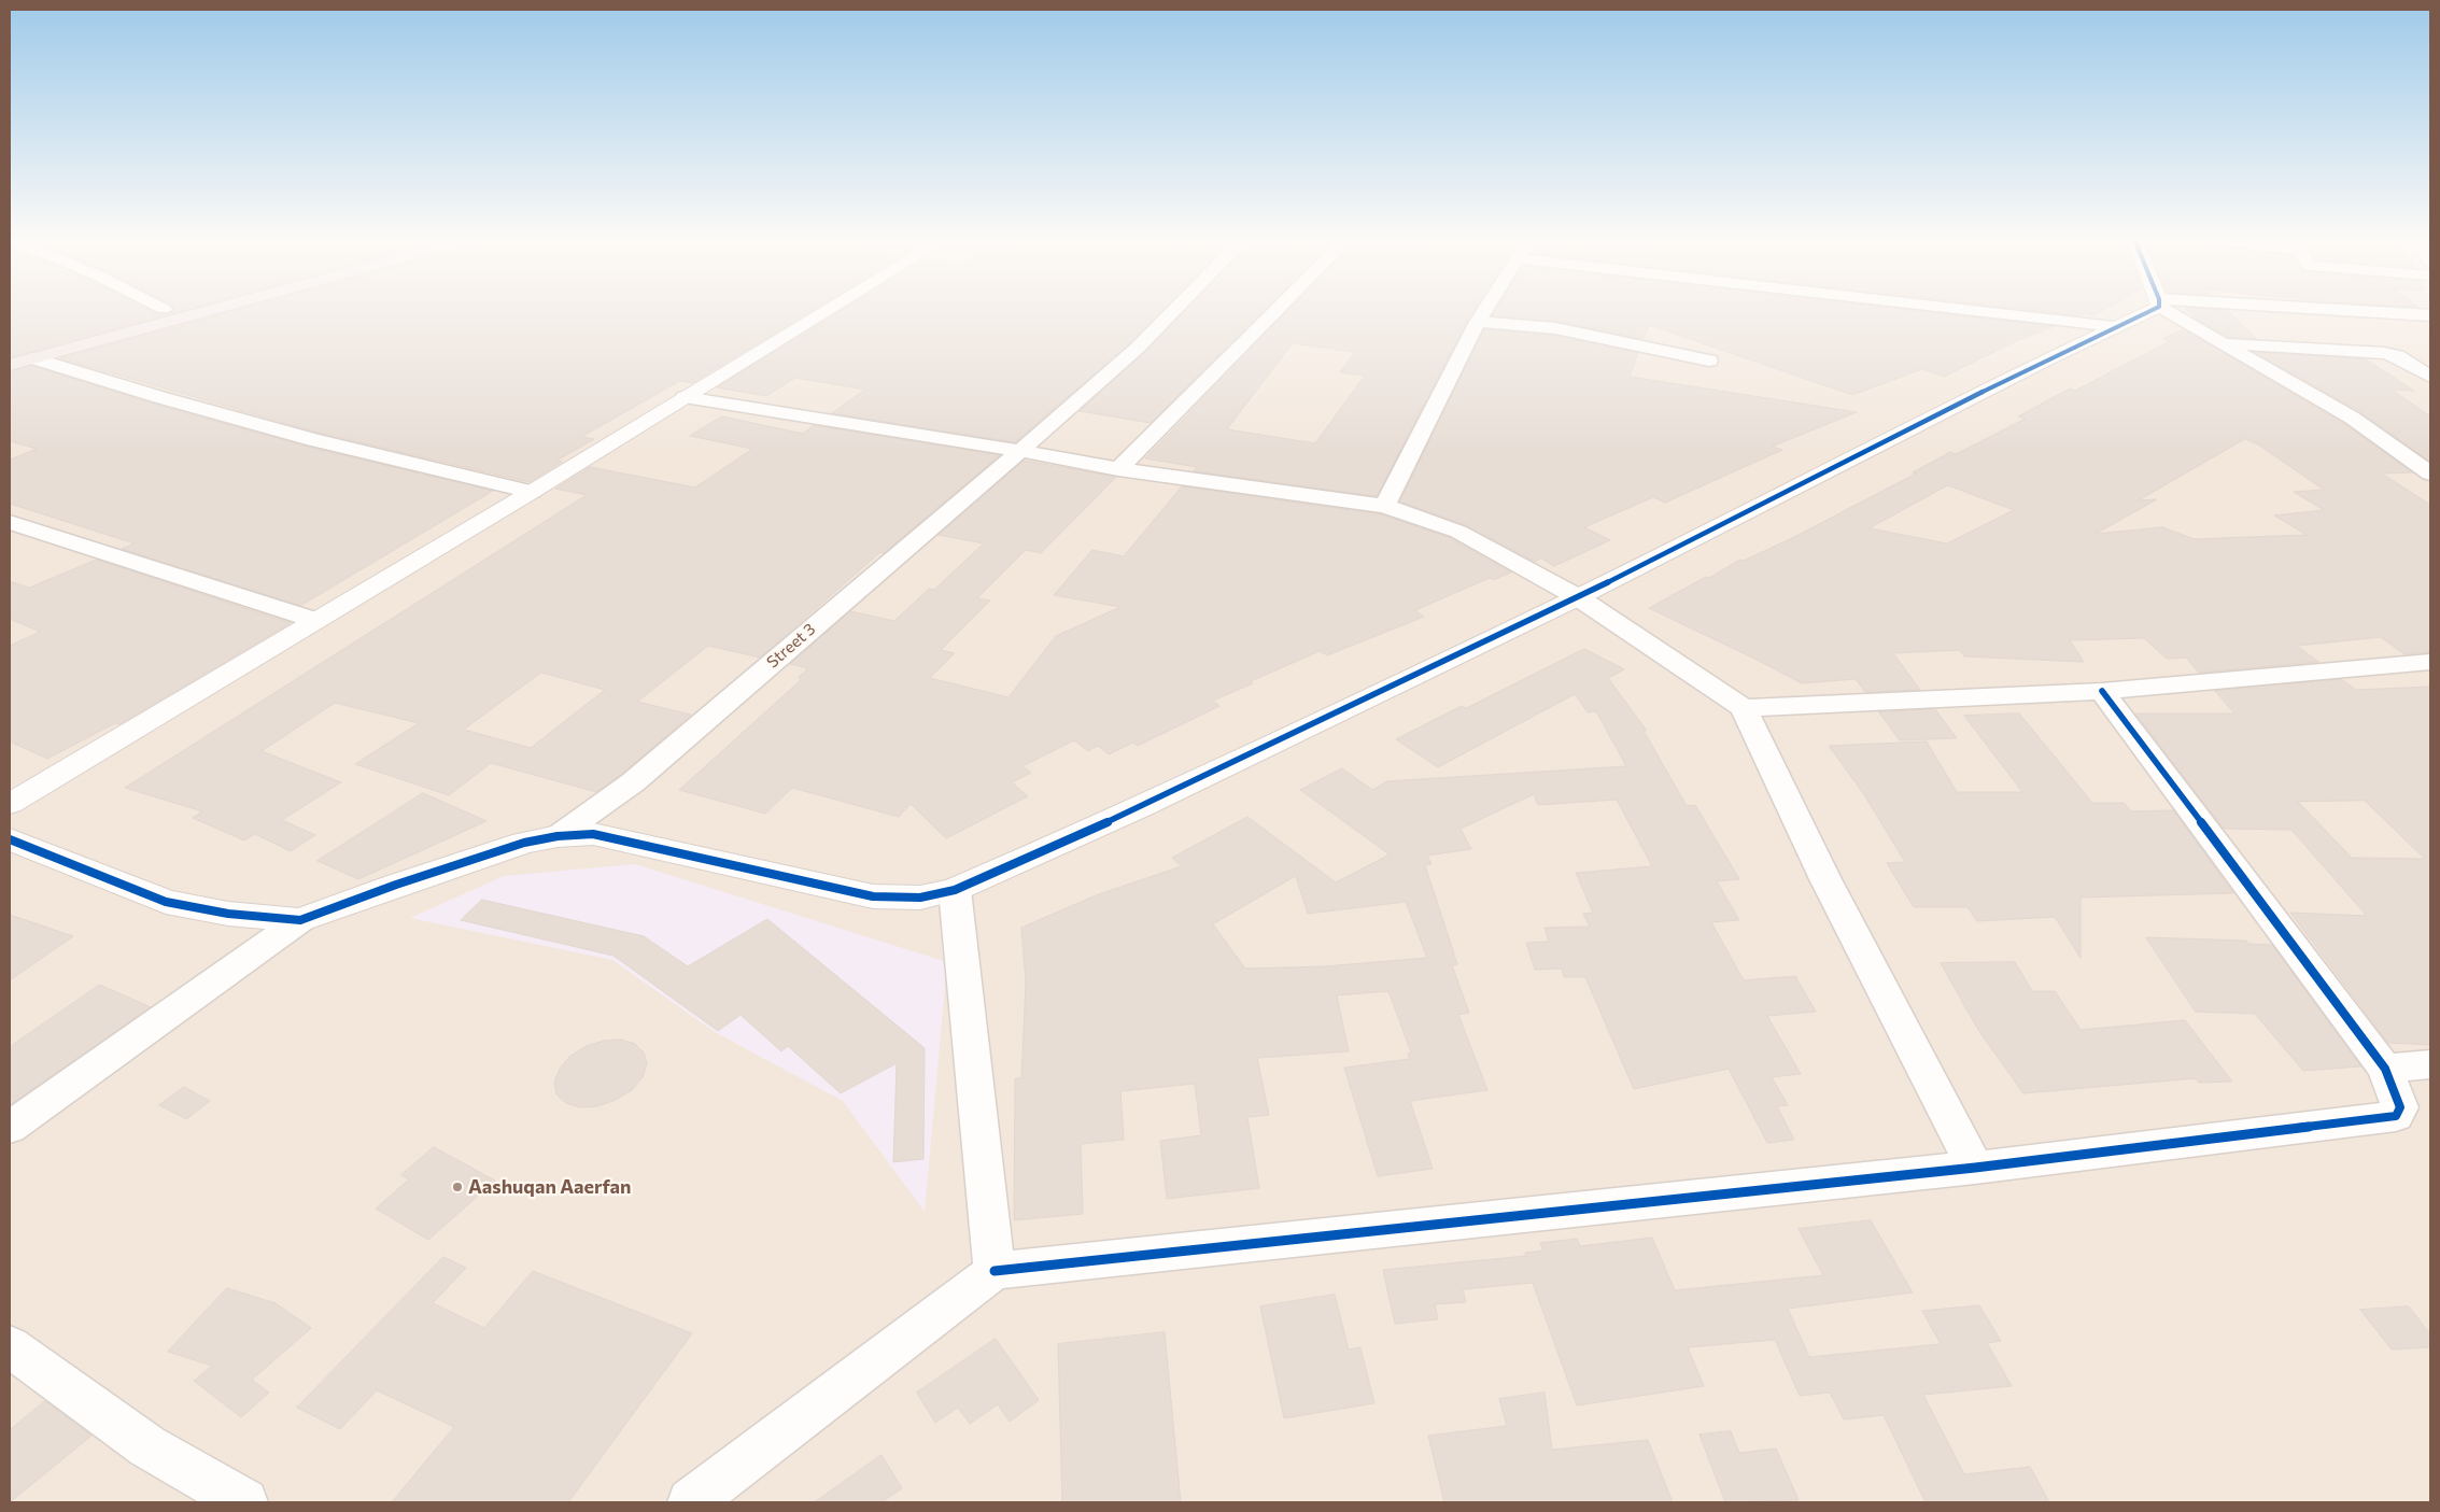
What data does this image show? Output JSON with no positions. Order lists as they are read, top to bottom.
{
  "streets": {
    "street": ["Street 3"]
  },
  "places": ["Aashuqan Aaerfan"]
}
